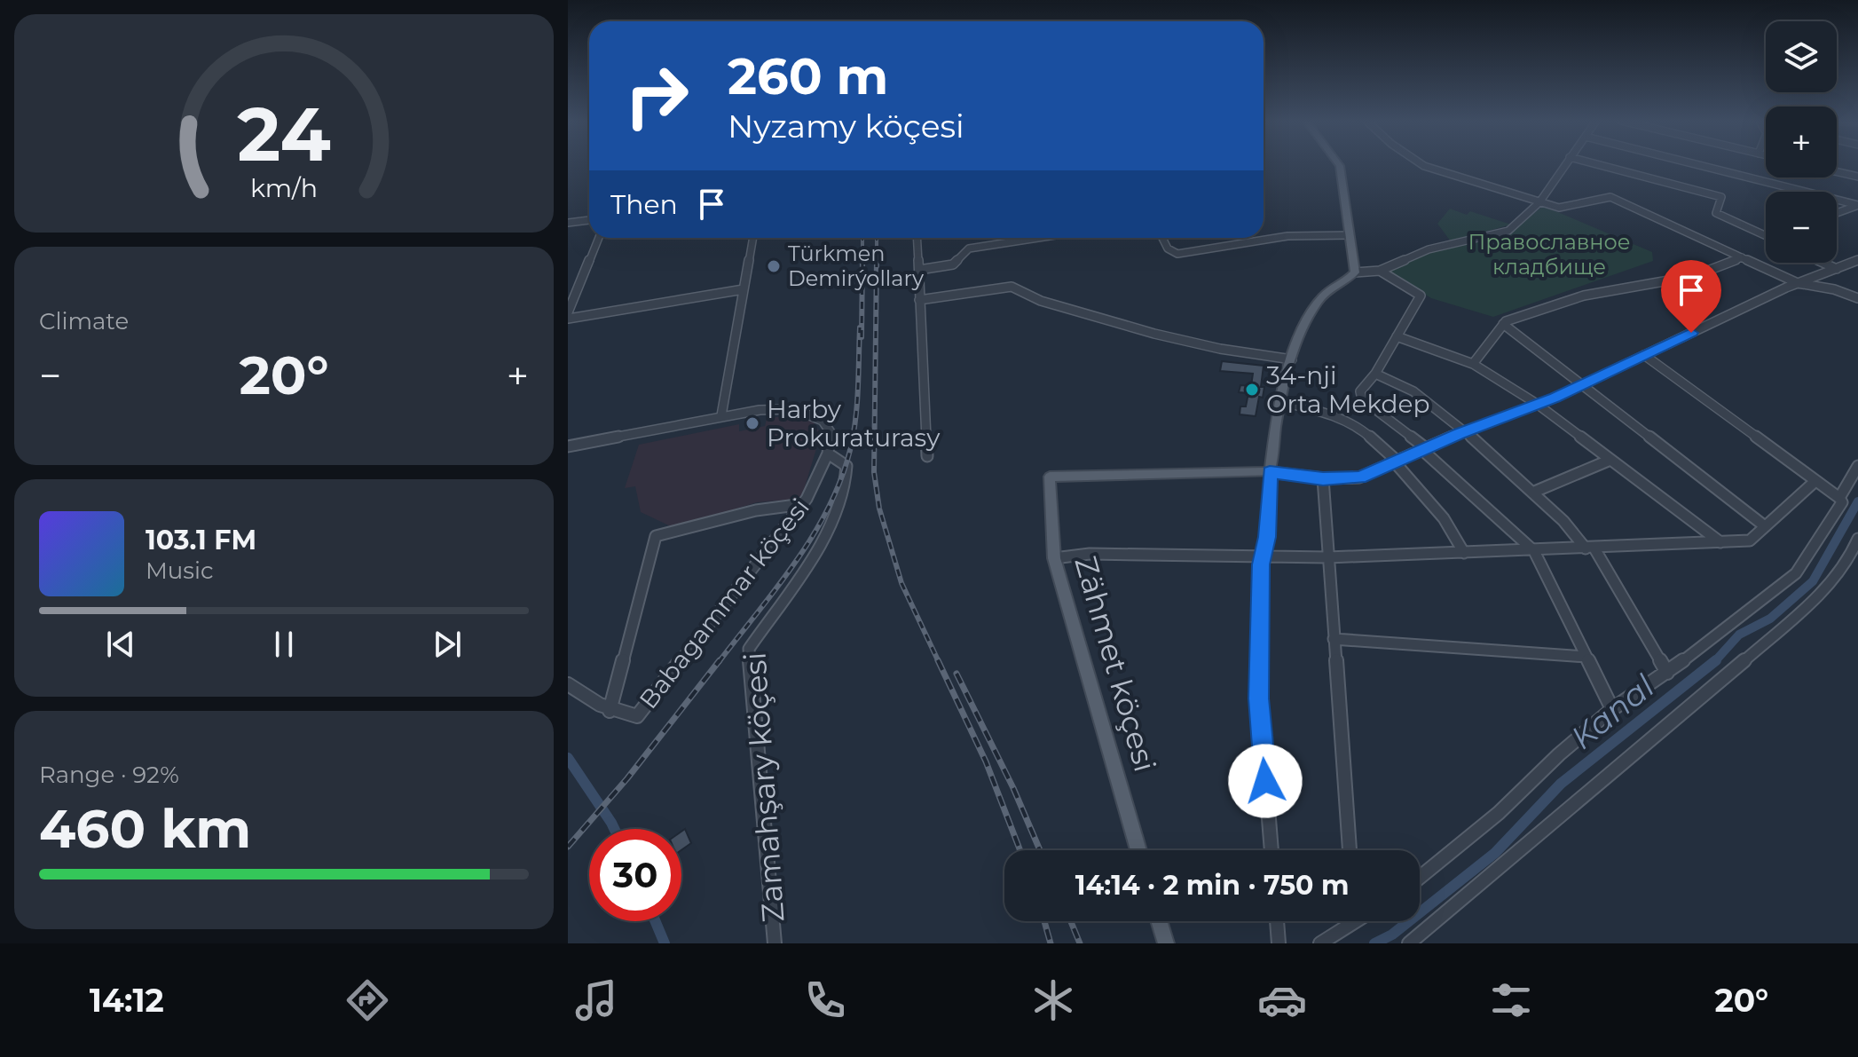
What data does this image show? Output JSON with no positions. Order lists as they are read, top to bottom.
{
  "streets": {
    "main road": ["Zähmet köçesi"],
    "street": ["Babagammar köçesi", "Zamahşary köçesi"]
  },
  "crossings": [
    ["Babagammar köçesi", "Zamahşary köçesi"]
  ],
  "water": ["Kanal"],
  "parks": ["Православное кладбище"],
  "places": ["Türkmen Demirýollary", "34-nji Orta Mekdep", "Harby Prokuraturasy"],
  "page": {
    "map_buttons": ["+", "−"],
    "turn": ["260 m", "Nyzamy köçesi"],
    "then": "Then",
    "tile": [
      "Climate",
      ["Range · 92%", "460 km"]
    ],
    "heat": ["−", "20°", "+"],
    "song": ["103.1 FM", "Music"],
    "limit": "30",
    "trip": "14:14 · 2 min · 750 m",
    "tabs": ["14:12", "20°"],
    "gauge": ["24", "km/h"]
  }
}
